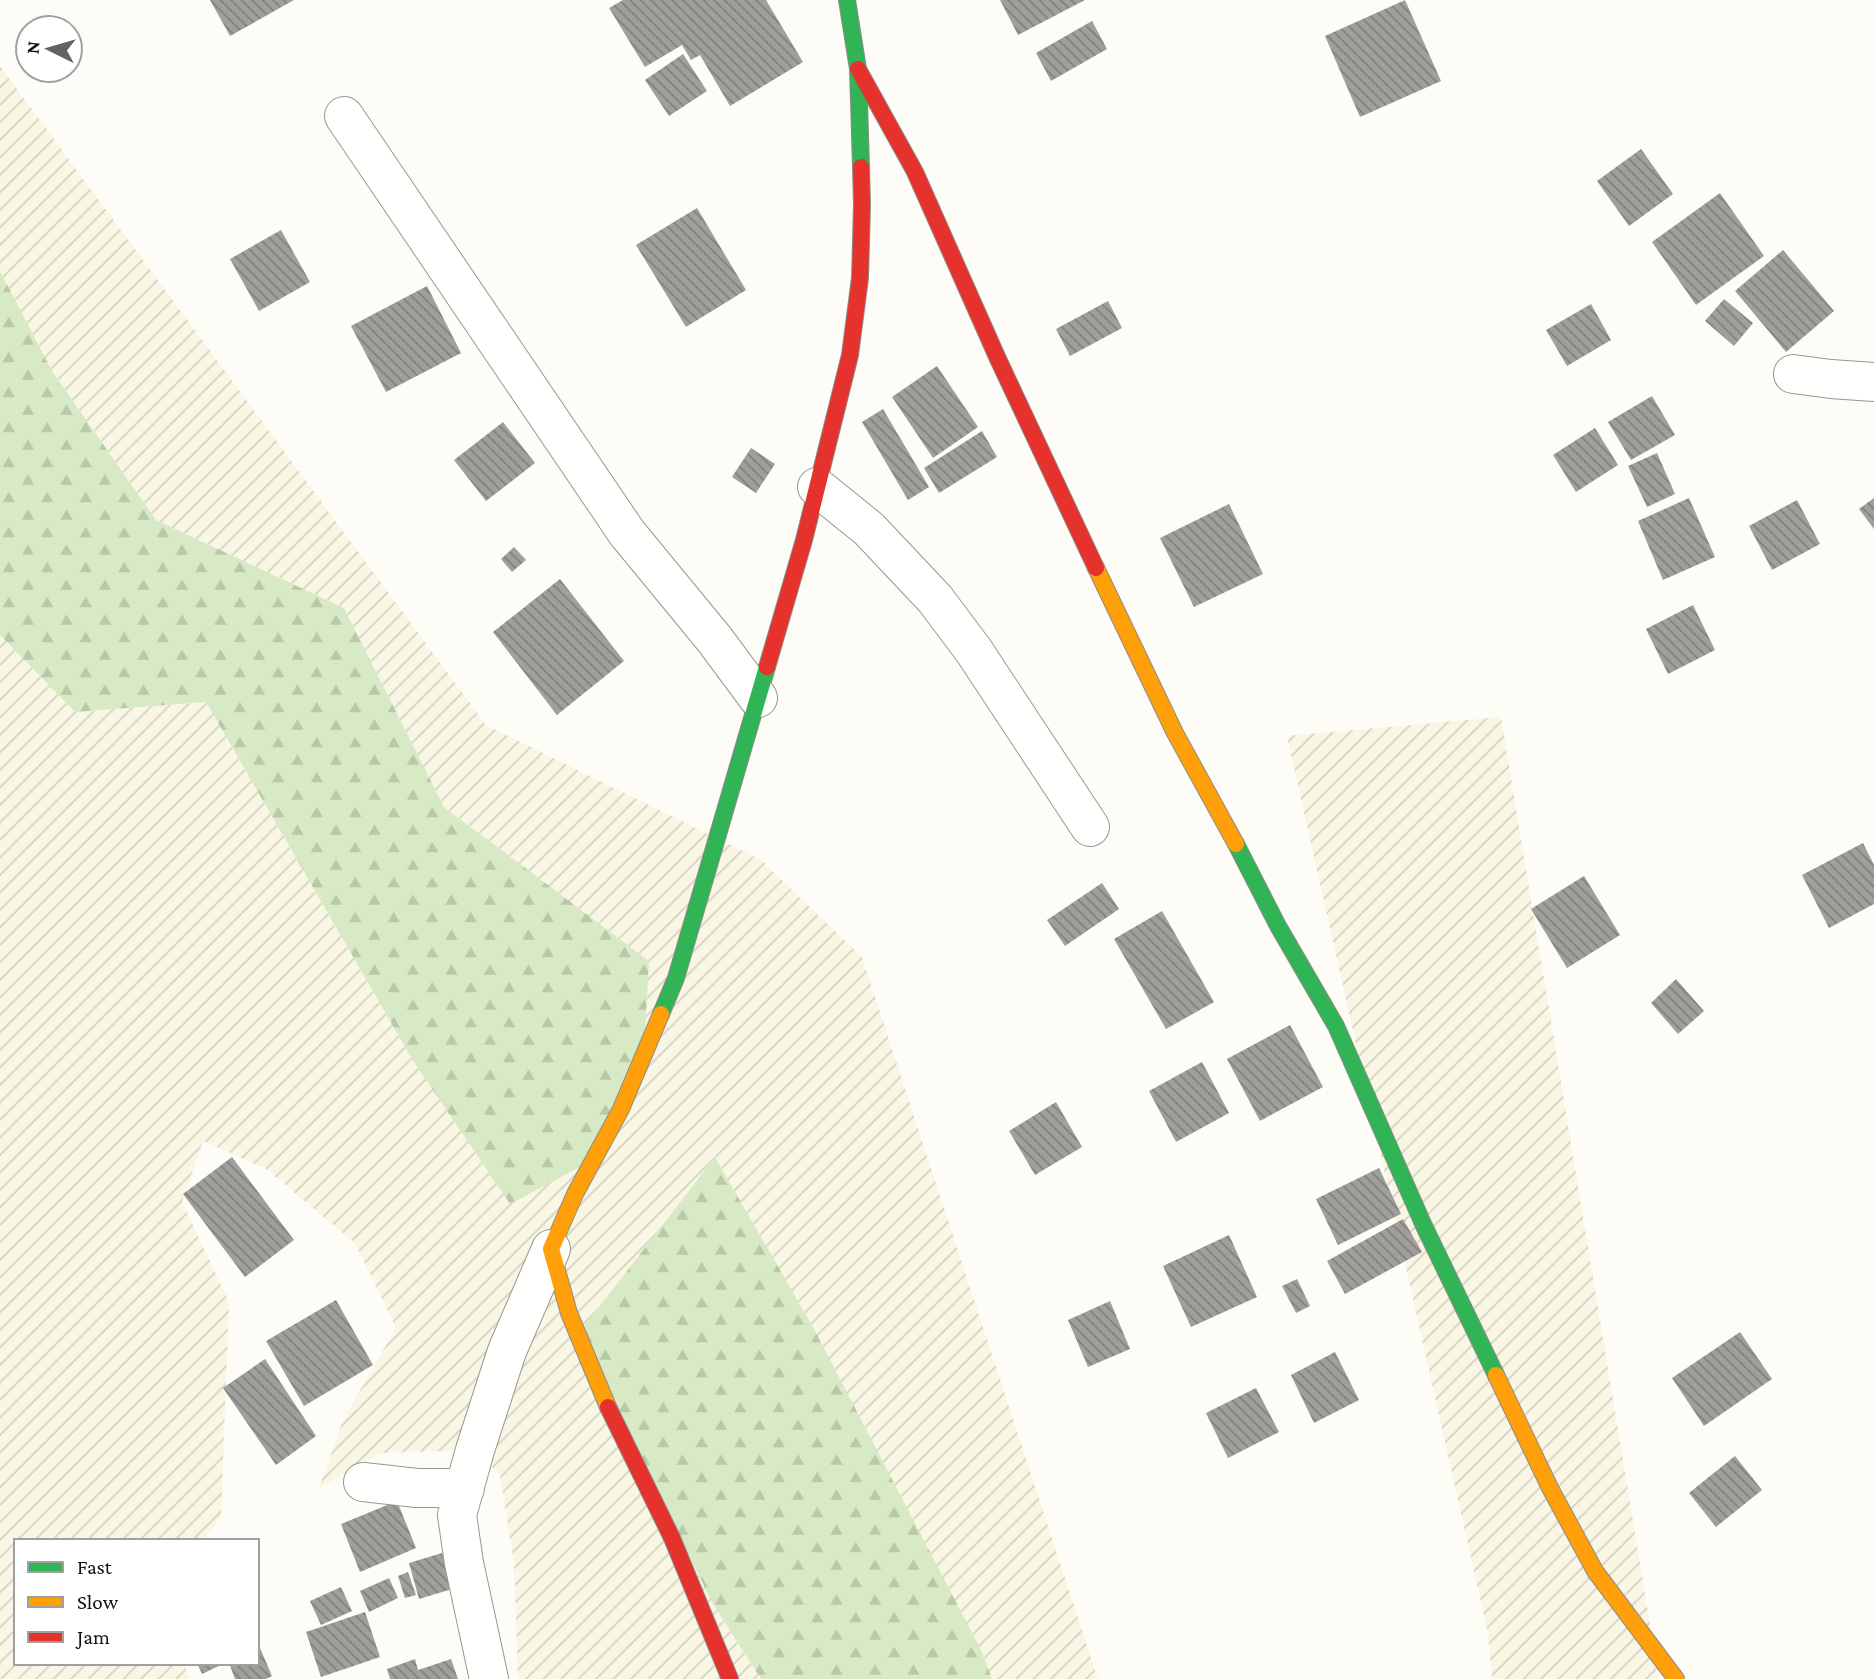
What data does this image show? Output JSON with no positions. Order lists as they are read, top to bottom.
{
  "legend": ["Fast", "Slow", "Jam"],
  "north": "left"
}
